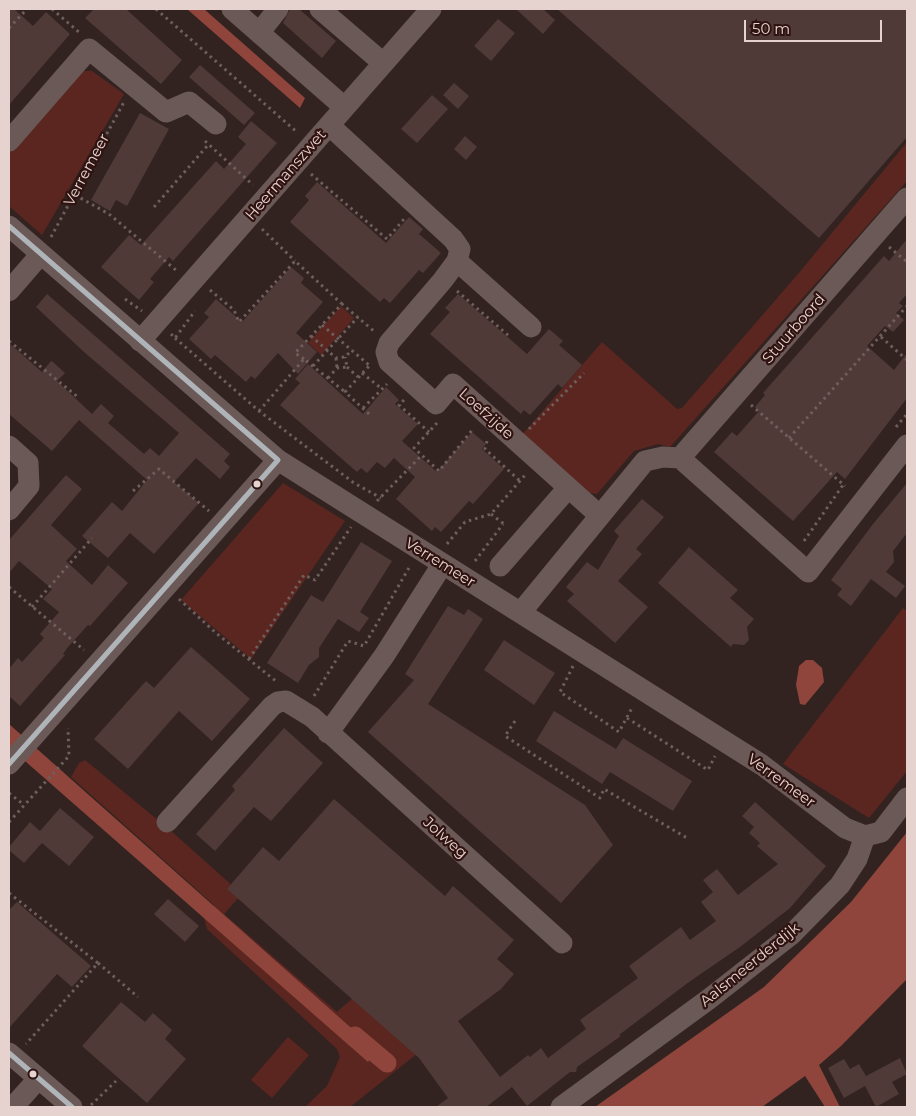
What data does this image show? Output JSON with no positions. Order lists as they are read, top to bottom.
{
  "streets": {
    "street": [
      "Verremeer",
      "Heermanszwet",
      "Stuurboord",
      "Loefzijde",
      "Jolweg",
      "Aalsmeerderdijk"
    ]
  },
  "crossings": [
    ["Verremeer", "Heermanszwet"],
    ["Verremeer", "Aalsmeerderdijk"]
  ],
  "scale_bar": "50 m"
}
